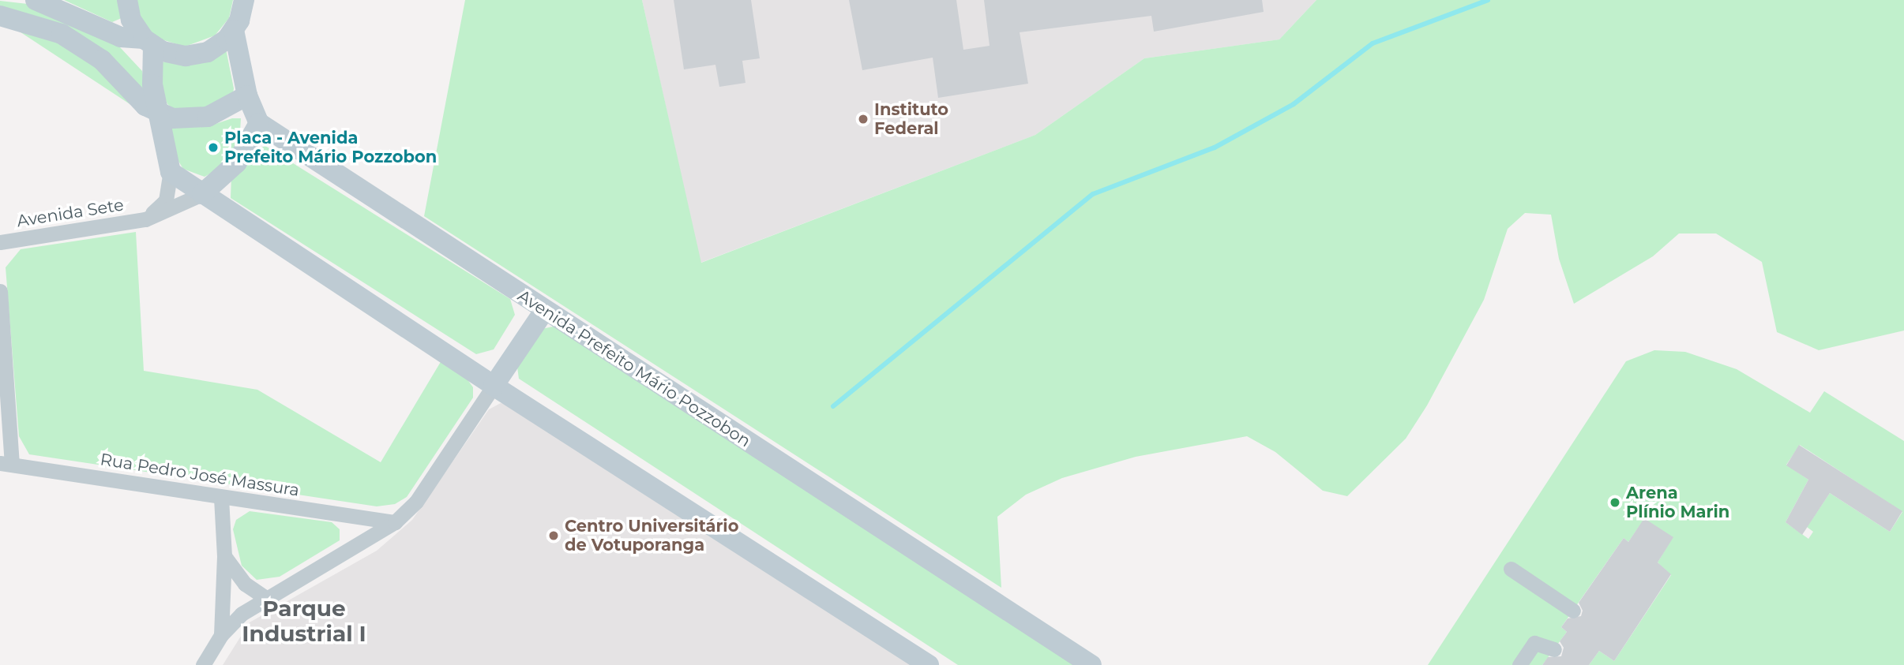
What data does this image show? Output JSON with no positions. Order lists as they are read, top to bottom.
{
  "streets": {
    "street": ["Avenida Sete", "Avenida Prefeito Mário Pozzobon", "Rua Pedro José Massura"]
  },
  "districts": ["Parque Industrial I"],
  "places": [
    "Instituto Federal",
    "Placa - Avenida Prefeito Mário Pozzobon",
    "Arena Plínio Marin",
    "Centro Universitário de Votuporanga"
  ]
}
